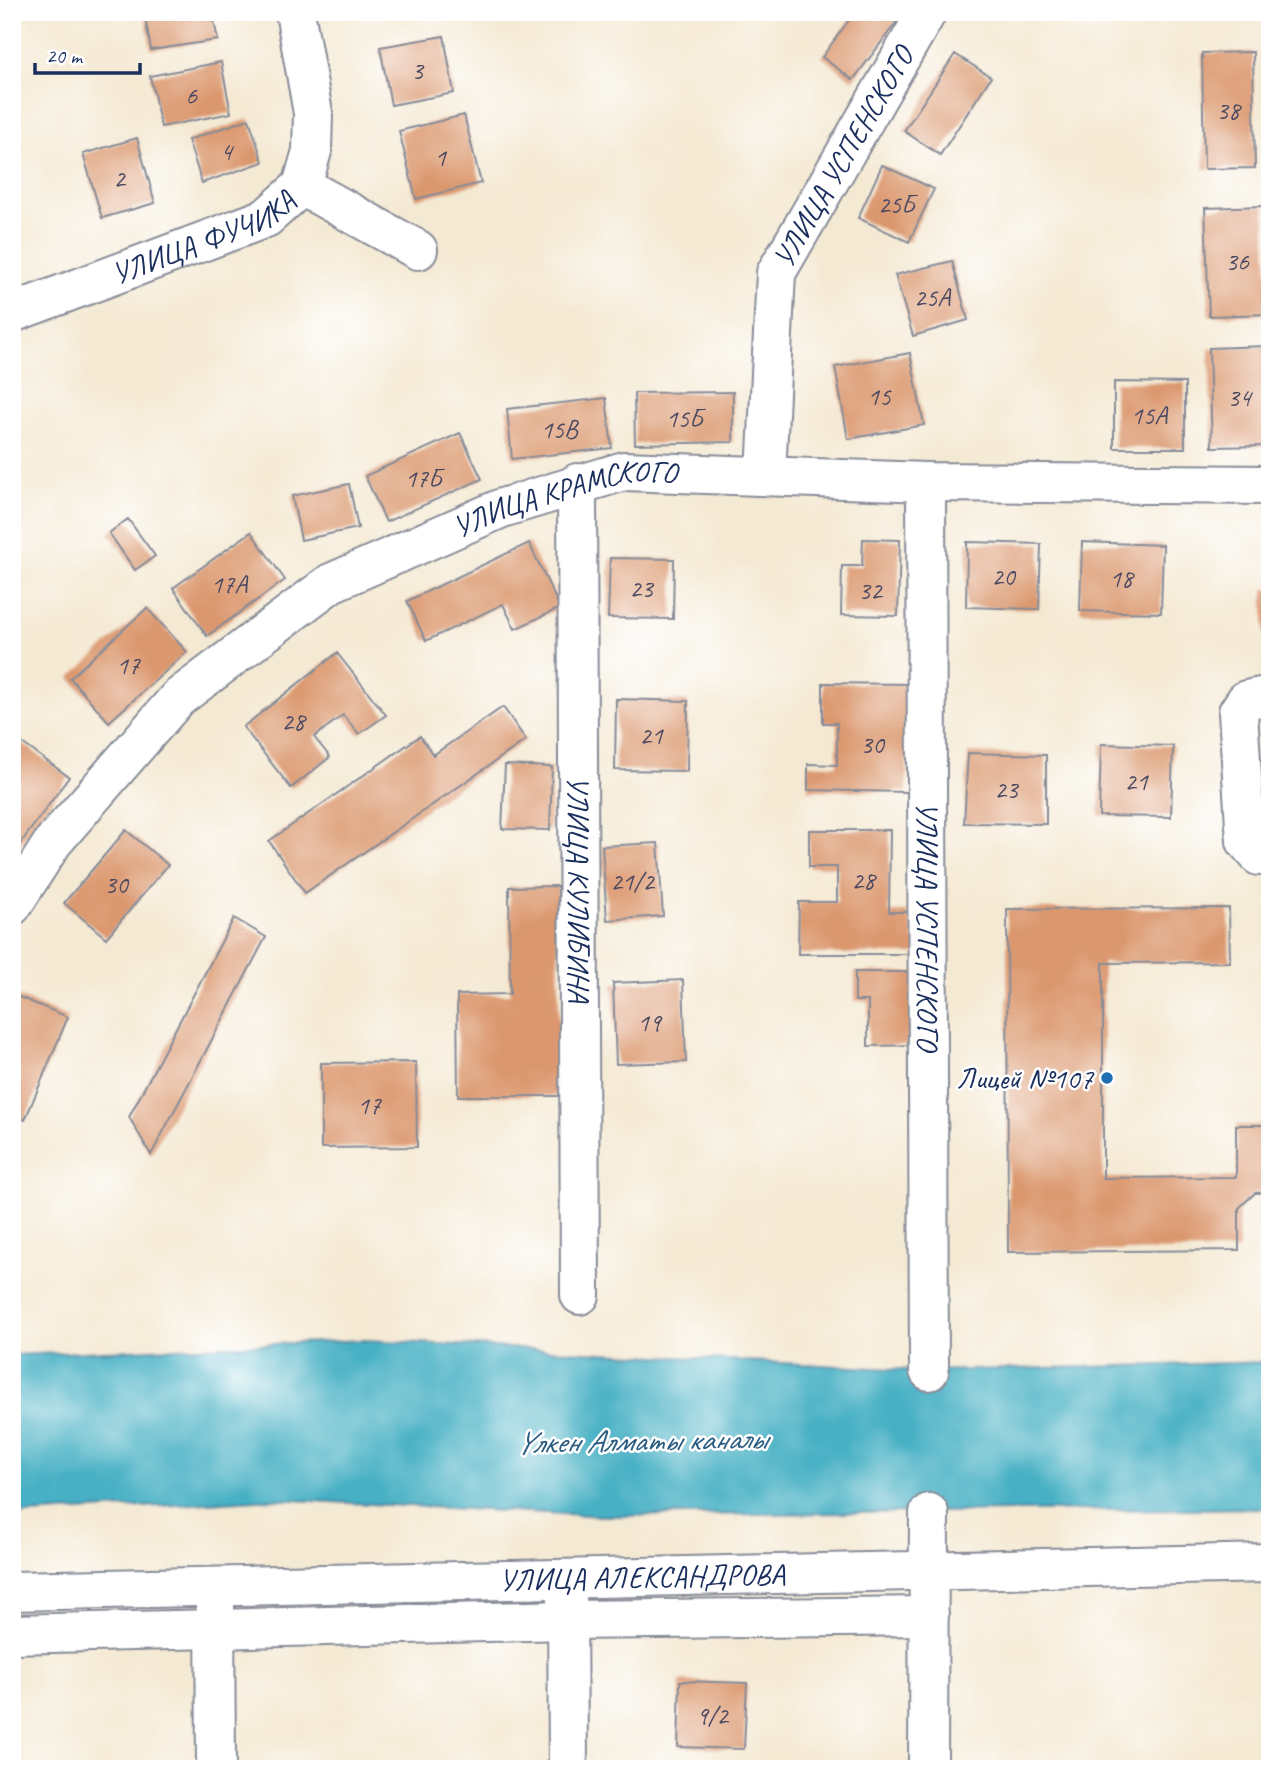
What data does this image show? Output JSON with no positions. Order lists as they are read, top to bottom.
{
  "streets": {
    "street": [
      "УЛИЦА УСПЕНСКОГО",
      "УЛИЦА ФУЧИКА",
      "УЛИЦА КРАМСКОГО",
      "УЛИЦА КУЛИБИНА",
      "УЛИЦА АЛЕКСАНДРОВА"
    ]
  },
  "crossings": [
    ["УЛИЦА УСПЕНСКОГО", "УЛИЦА КРАМСКОГО"],
    ["УЛИЦА КРАМСКОГО", "УЛИЦА КУЛИБИНА"]
  ],
  "water": ["Үлкен Алматы каналы"],
  "places": ["Лицей №107"],
  "house_numbers": [
    "3",
    "6",
    "38",
    "4",
    "1",
    "2",
    "25Б",
    "36",
    "25А",
    "15",
    "34",
    "15А",
    "15Б",
    "15В",
    "17Б",
    "20",
    "18",
    "17А",
    "23",
    "32",
    "17",
    "28",
    "21",
    "30",
    "21",
    "23",
    "28",
    "21/2",
    "30",
    "19",
    "17",
    "9/2"
  ],
  "scale_bar": "20 m"
}
